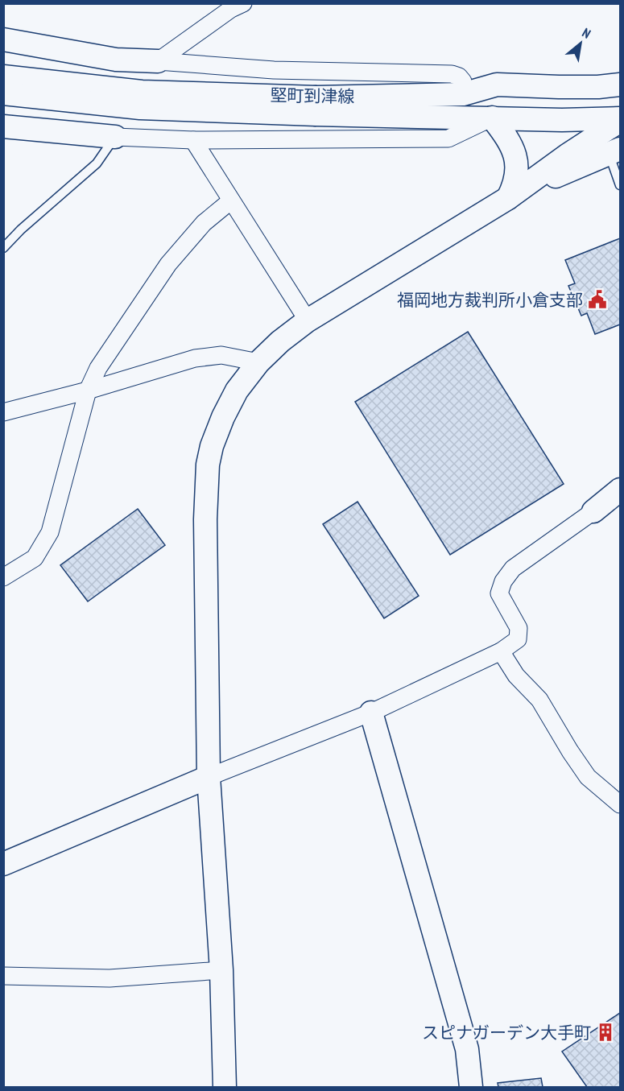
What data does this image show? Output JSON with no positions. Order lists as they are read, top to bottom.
{
  "streets": {
    "street": ["堅町到津線"]
  },
  "places": {
    "public building": ["福岡地方裁判所小倉支部"],
    "building": ["スピナガーデン大手町"]
  },
  "north": "top right"
}
